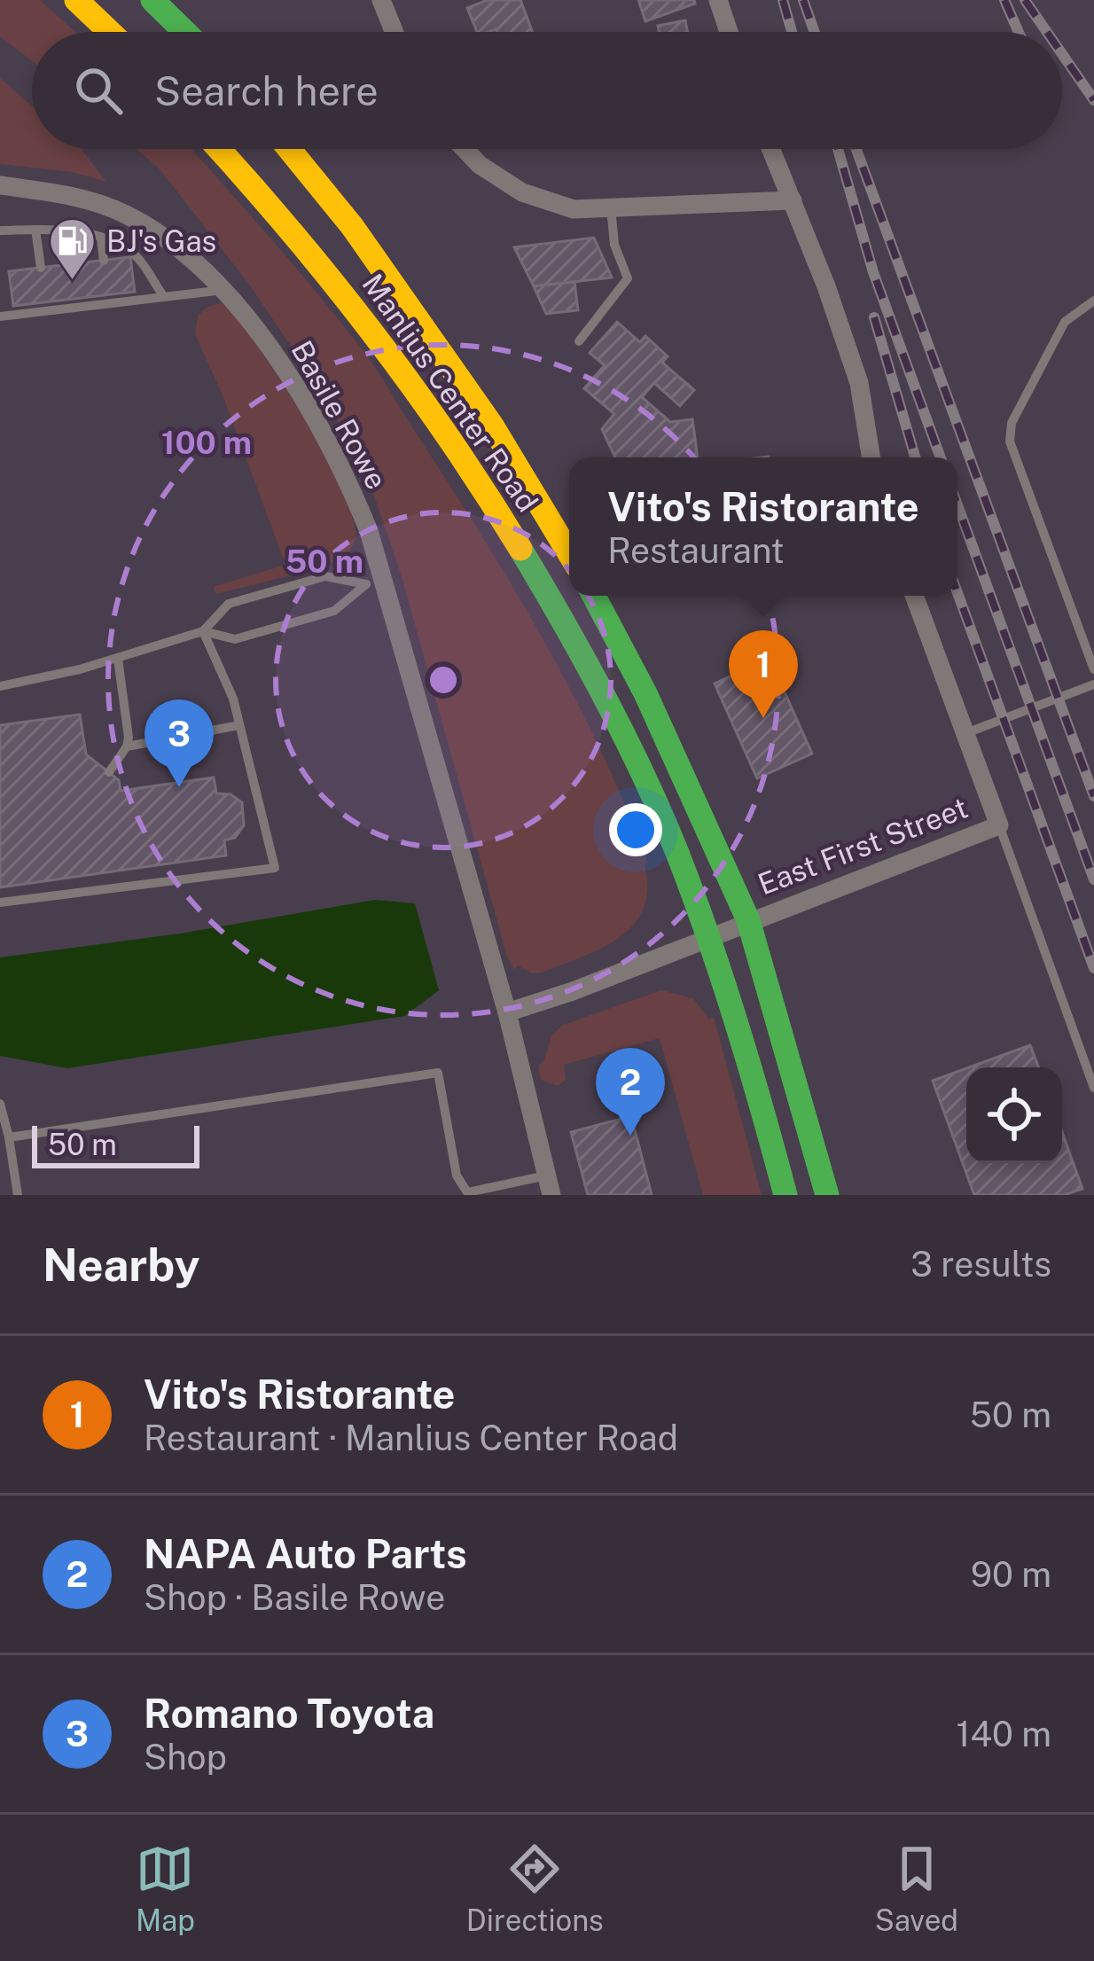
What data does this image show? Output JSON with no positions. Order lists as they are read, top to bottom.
{
  "streets": {
    "main road": ["Manlius Center Road"],
    "street": ["Basile Rowe", "East First Street"]
  },
  "crossings": [
    ["Manlius Center Road", "East First Street"],
    ["Basile Rowe", "East First Street"]
  ],
  "places": {
    "fuel station": ["BJ's Gas"]
  },
  "scale_bar": "50 m",
  "page": {
    "search": "Search here",
    "popup": ["Vito's Ristorante", "Restaurant"],
    "pins": ["1", "3", "2"],
    "scale": "50 m",
    "heading": ["Nearby", "3 results"],
    "list": [
      {
        "mark": "1",
        "name": "Vito's Ristorante",
        "note": "Restaurant · Manlius Center Road",
        "value": "50 m"
      },
      {
        "mark": "2",
        "name": "NAPA Auto Parts",
        "note": "Shop · Basile Rowe",
        "value": "90 m"
      },
      {
        "mark": "3",
        "name": "Romano Toyota",
        "note": "Shop",
        "value": "140 m"
      }
    ],
    "nav": ["Map", "Directions", "Saved"]
  },
  "rings": ["100 m", "50 m"]
}
